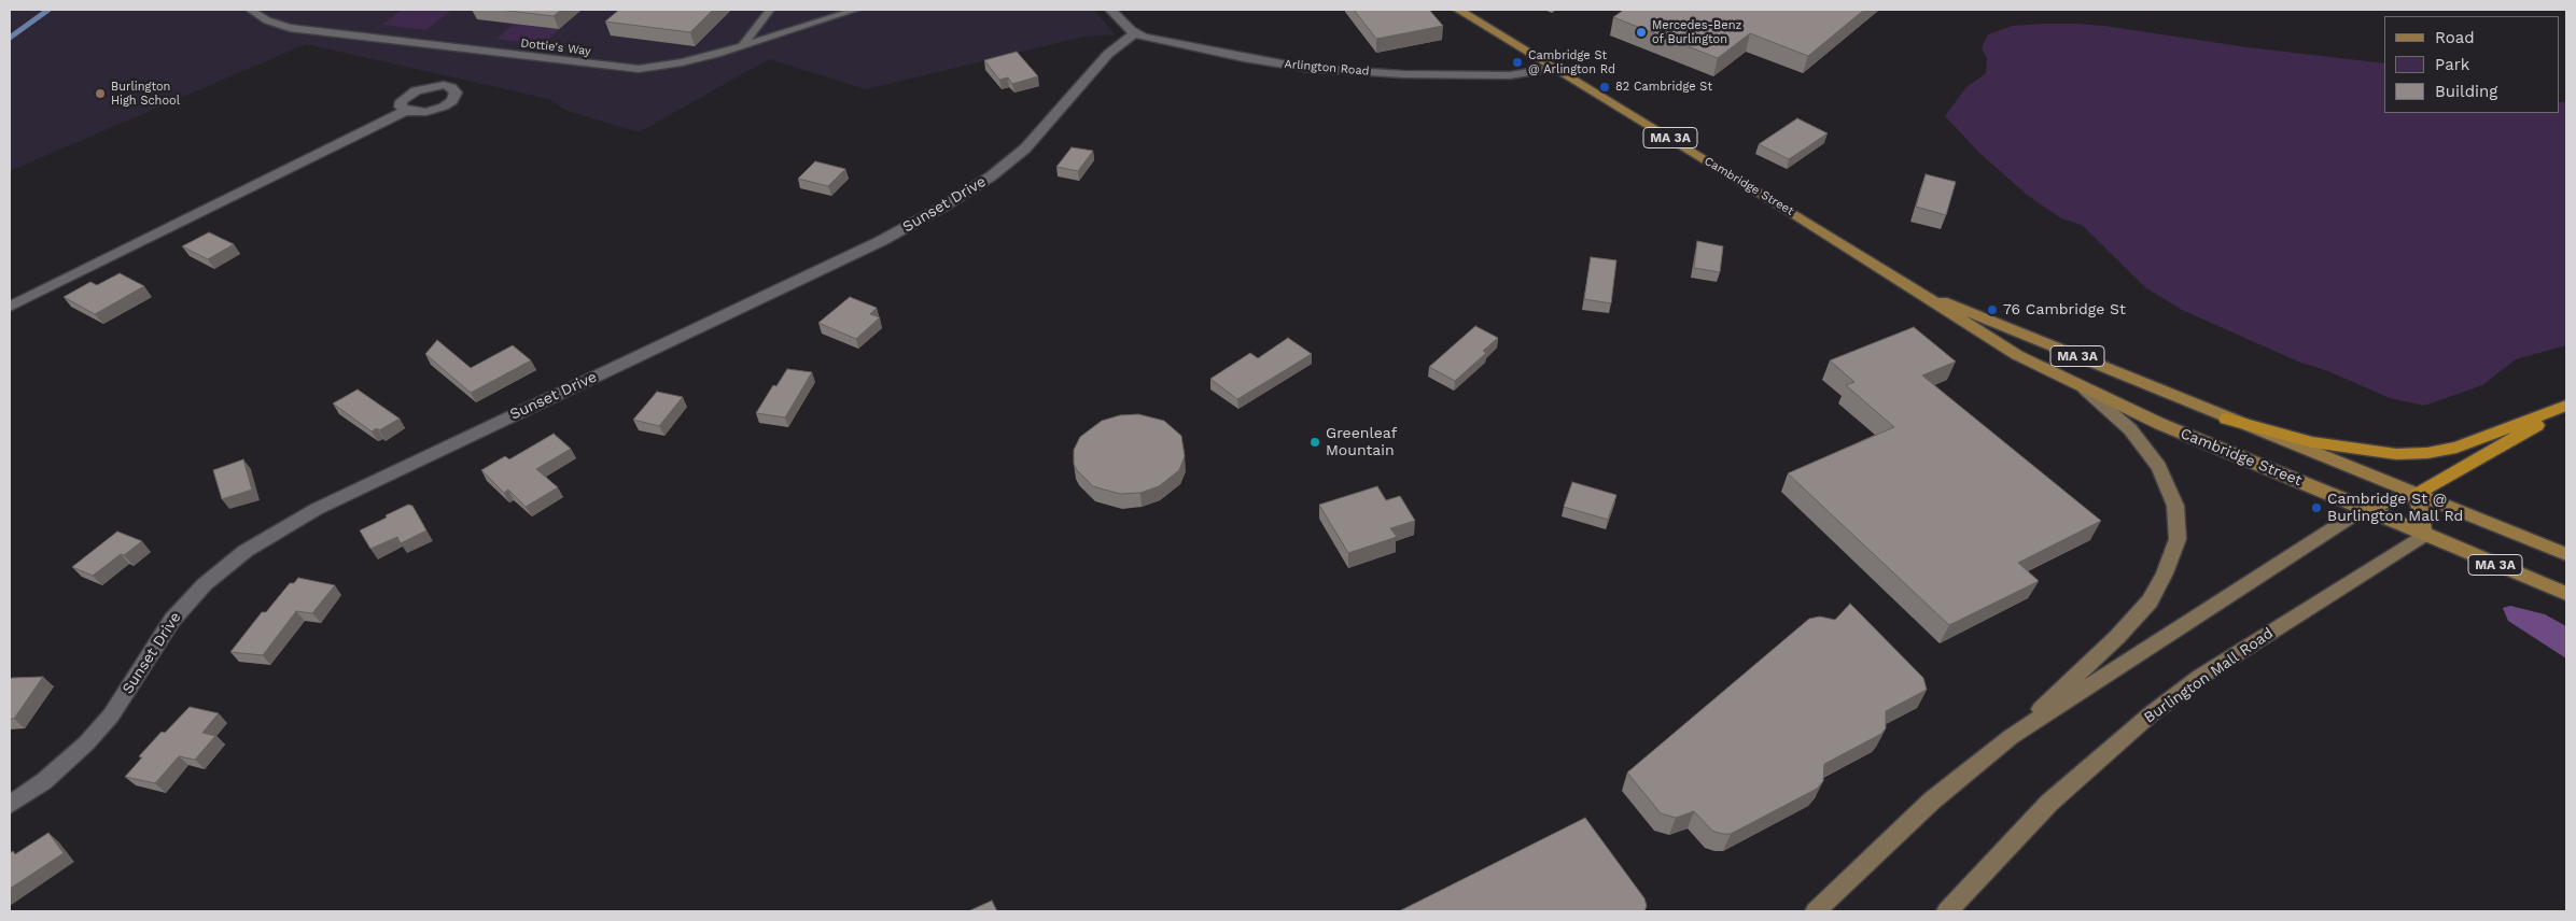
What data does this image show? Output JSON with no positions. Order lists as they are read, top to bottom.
{
  "streets": {
    "main road": ["MA 3A", "Cambridge Street", "Burlington Mall Road"],
    "street": ["Arlington Road", "Sunset Drive"],
    "lane": ["Dottie's Way"]
  },
  "crossings": [
    ["Arlington Road", "Cambridge Street"],
    ["Arlington Road", "Sunset Drive"],
    ["Cambridge Street", "Burlington Mall Road"]
  ],
  "places": [
    "Mercedes-Benz of Burlington",
    "Cambridge St @ Arlington Rd",
    "82 Cambridge St",
    "Burlington High School",
    "76 Cambridge St",
    "Greenleaf Mountain",
    "Cambridge St @ Burlington Mall Rd"
  ],
  "legend": ["Road", "Park", "Building"]
}
